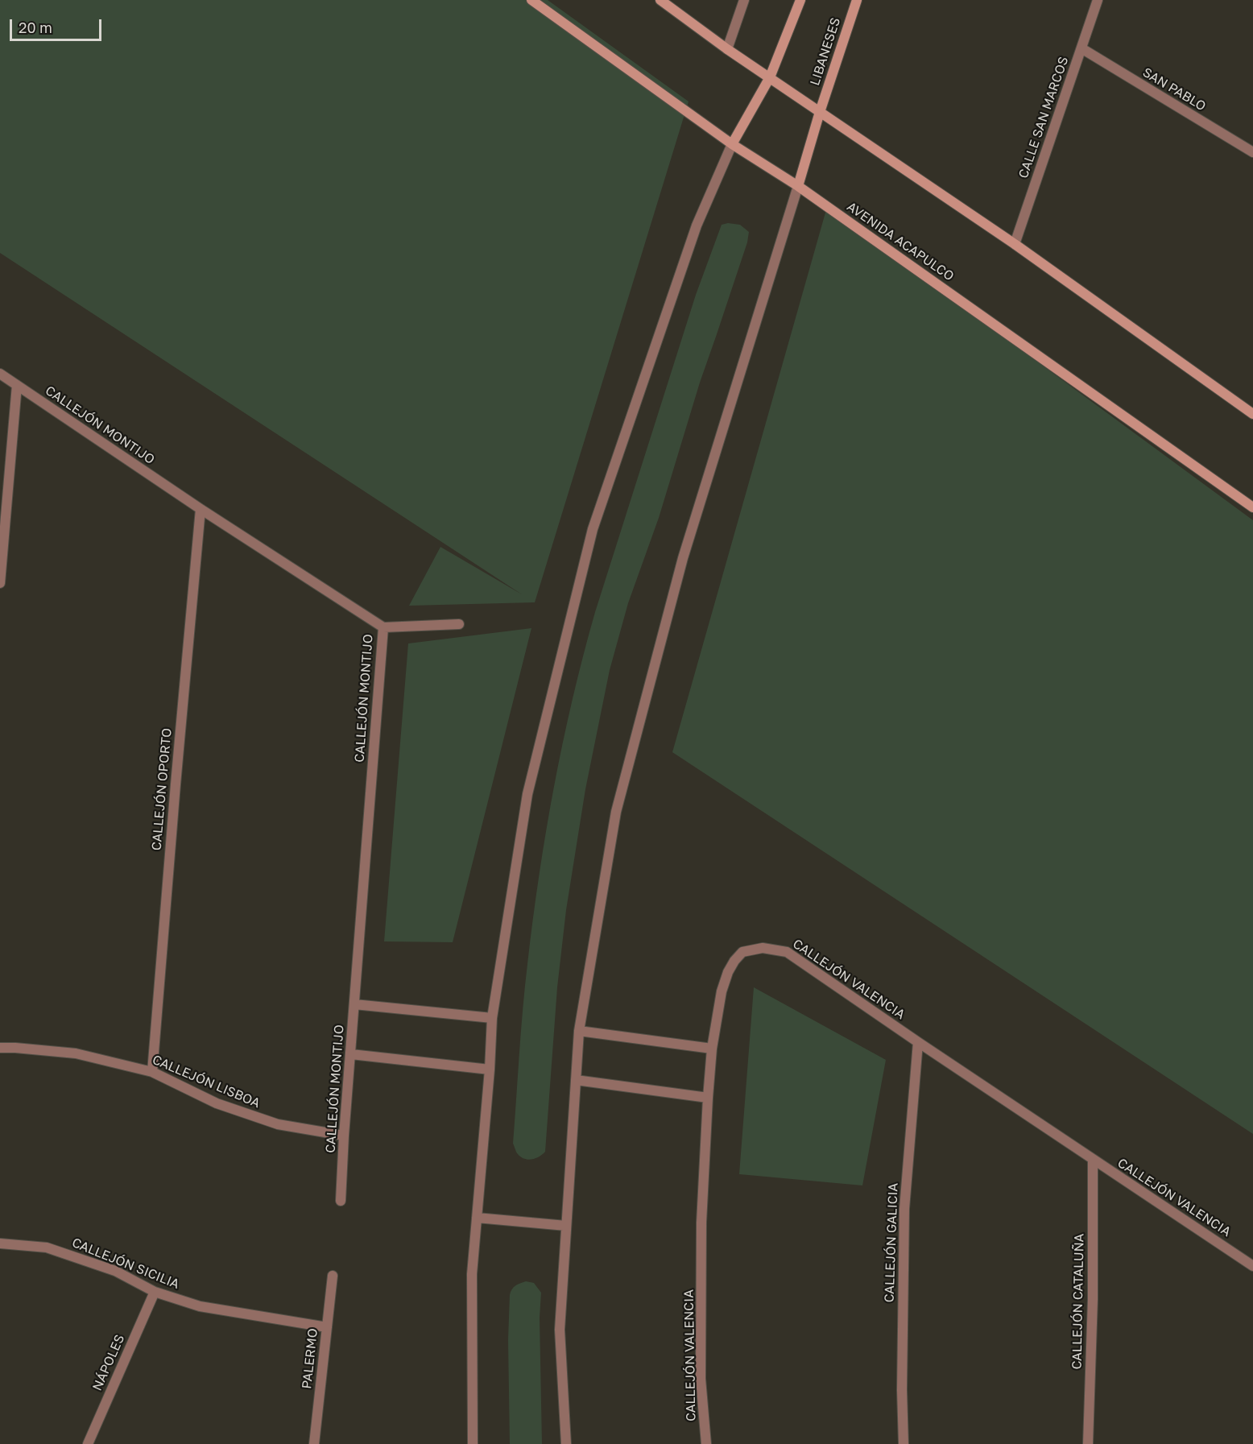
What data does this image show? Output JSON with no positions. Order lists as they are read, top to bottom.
{
  "streets": {
    "main road": ["LIBANESES", "AVENIDA ACAPULCO"],
    "street": [
      "SAN PABLO",
      "CALLE SAN MARCOS",
      "CALLEJÓN MONTIJO",
      "CALLEJÓN OPORTO",
      "CALLEJÓN VALENCIA",
      "CALLEJÓN LISBOA",
      "CALLEJÓN GALICIA",
      "CALLEJÓN SICILIA",
      "CALLEJÓN CATALUÑA",
      "PALERMO",
      "NÁPOLES"
    ]
  },
  "crossings": [
    ["LIBANESES", "AVENIDA ACAPULCO"],
    ["SAN PABLO", "CALLE SAN MARCOS"],
    ["CALLEJÓN MONTIJO", "CALLEJÓN OPORTO"],
    ["CALLEJÓN MONTIJO", "CALLEJÓN LISBOA"],
    ["CALLEJÓN OPORTO", "CALLEJÓN LISBOA"],
    ["CALLEJÓN VALENCIA", "CALLEJÓN GALICIA"],
    ["CALLEJÓN VALENCIA", "CALLEJÓN CATALUÑA"],
    ["CALLEJÓN SICILIA", "PALERMO"],
    ["CALLEJÓN SICILIA", "NÁPOLES"]
  ],
  "scale_bar": "20 m"
}
